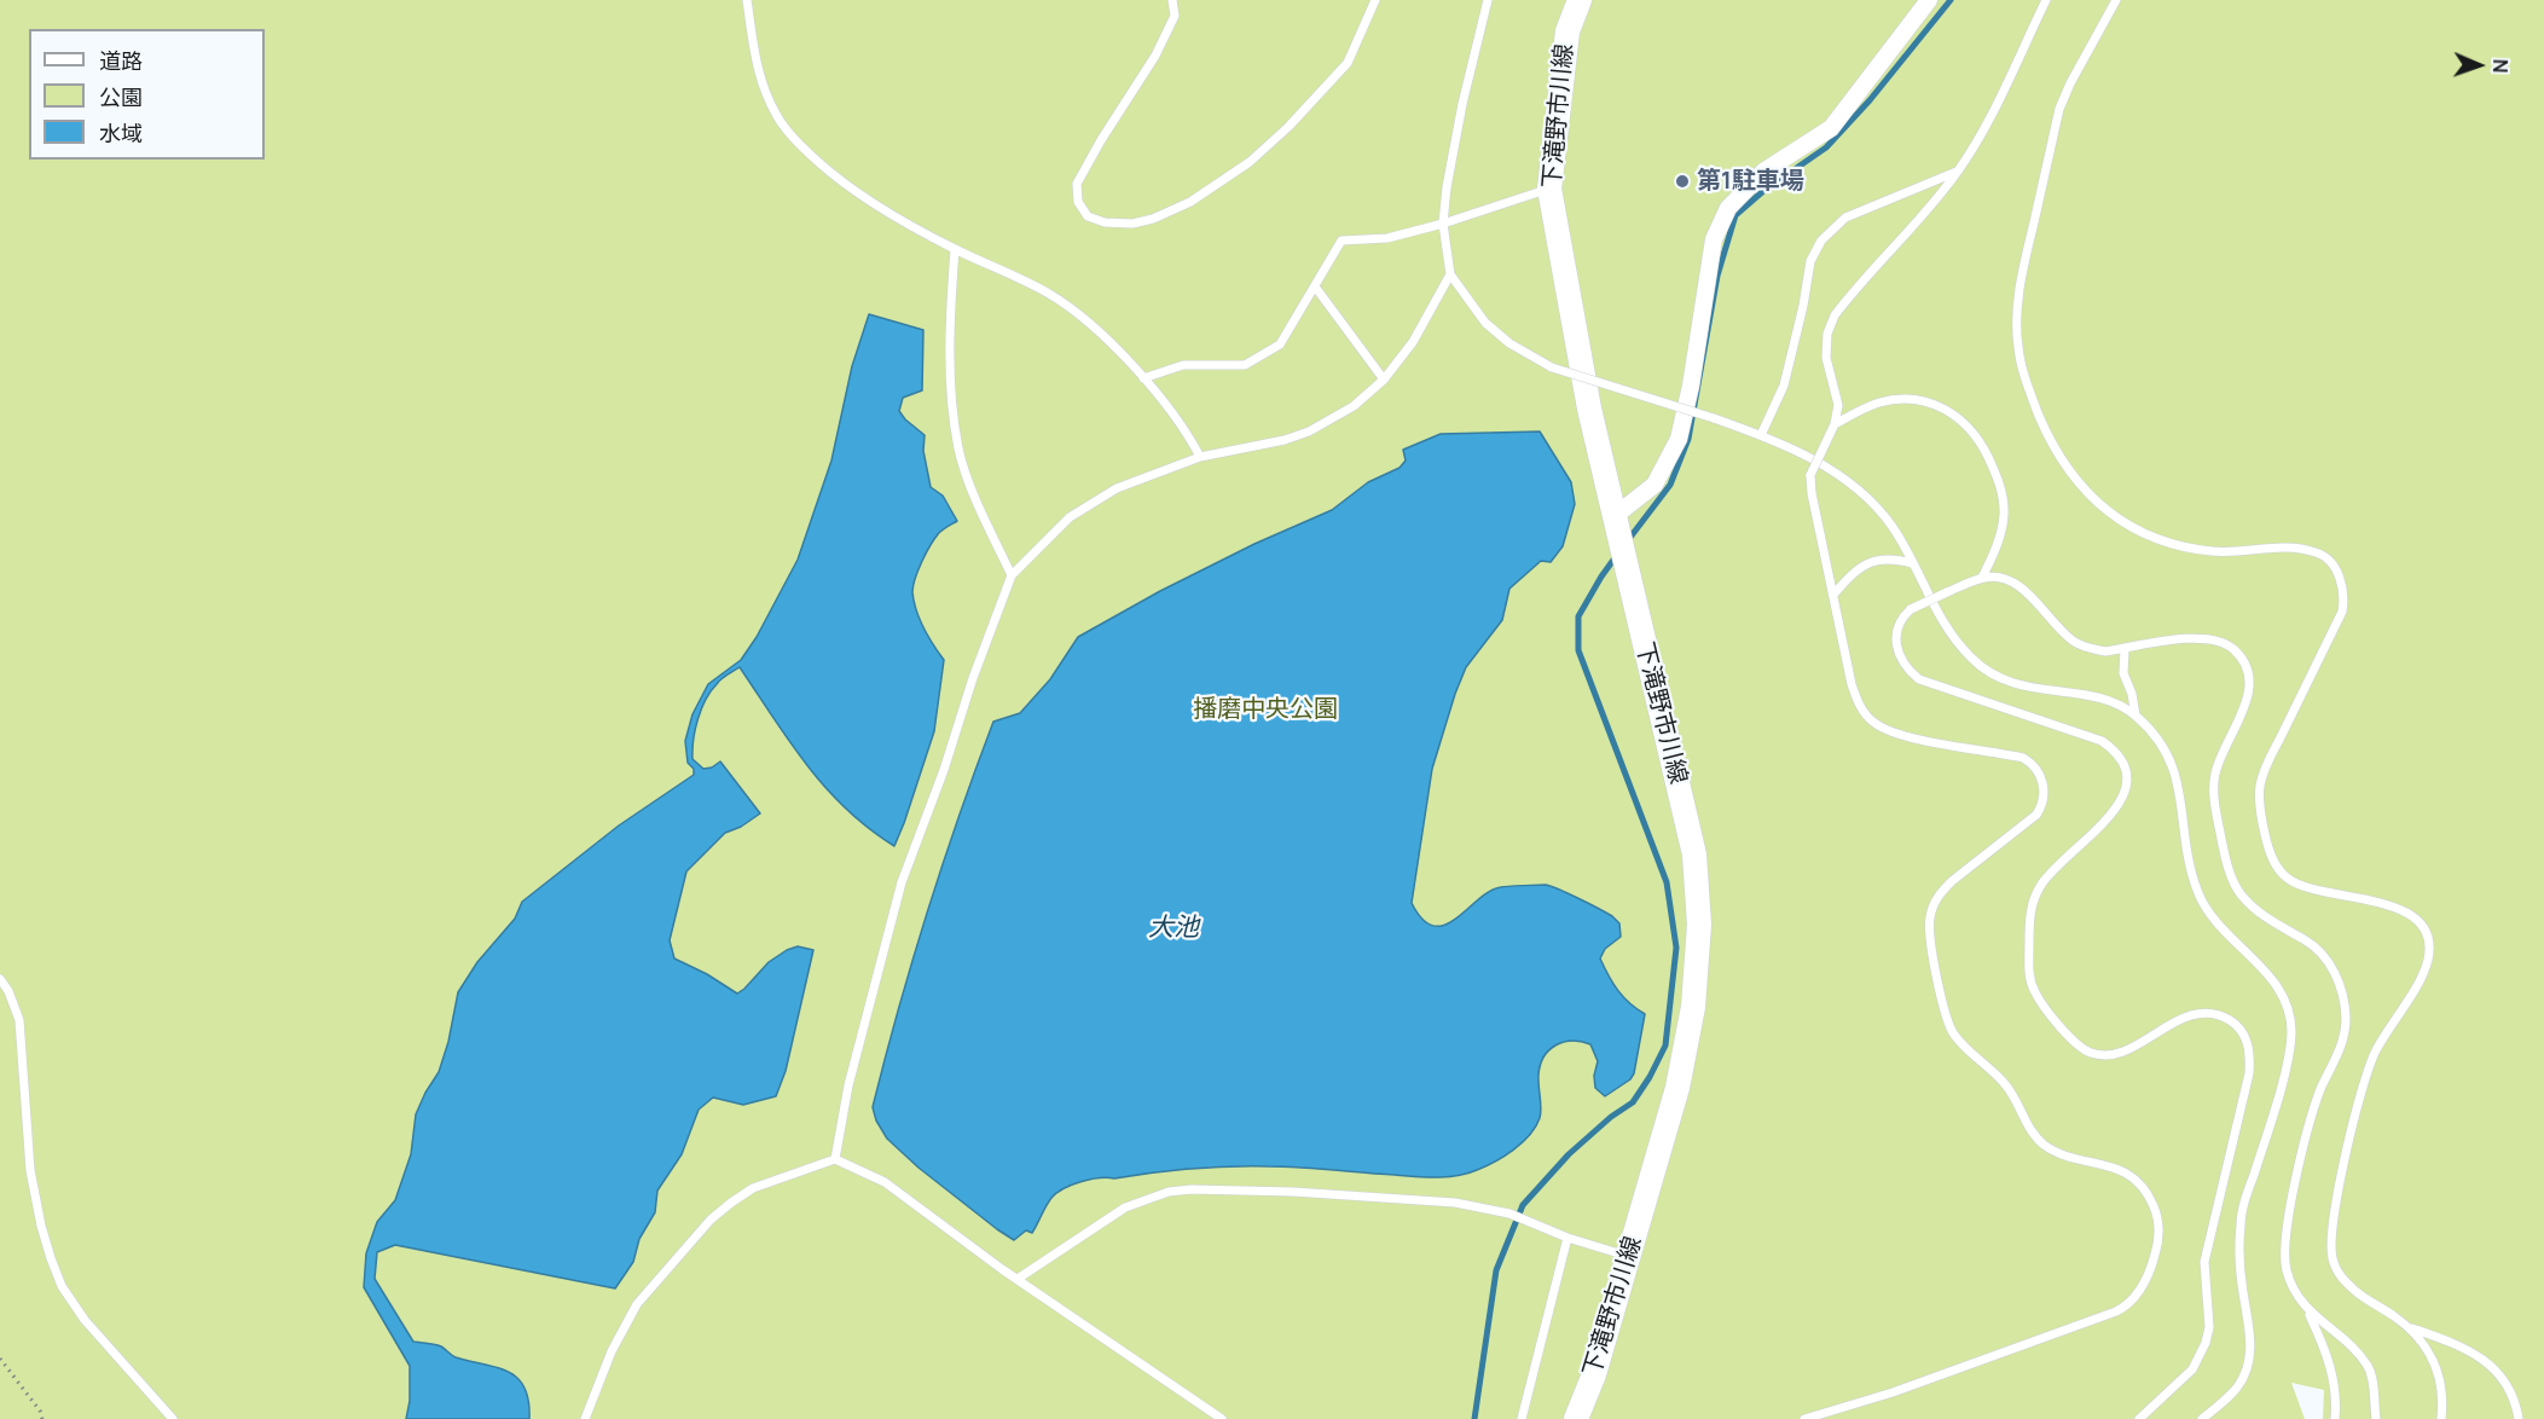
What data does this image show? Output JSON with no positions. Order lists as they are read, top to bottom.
{
  "streets": {
    "main road": ["下滝野市川線"]
  },
  "water": ["大池"],
  "parks": ["播磨中央公園"],
  "places": ["第1駐車場"],
  "legend": ["道路", "公園", "水域"],
  "north": "right"
}
